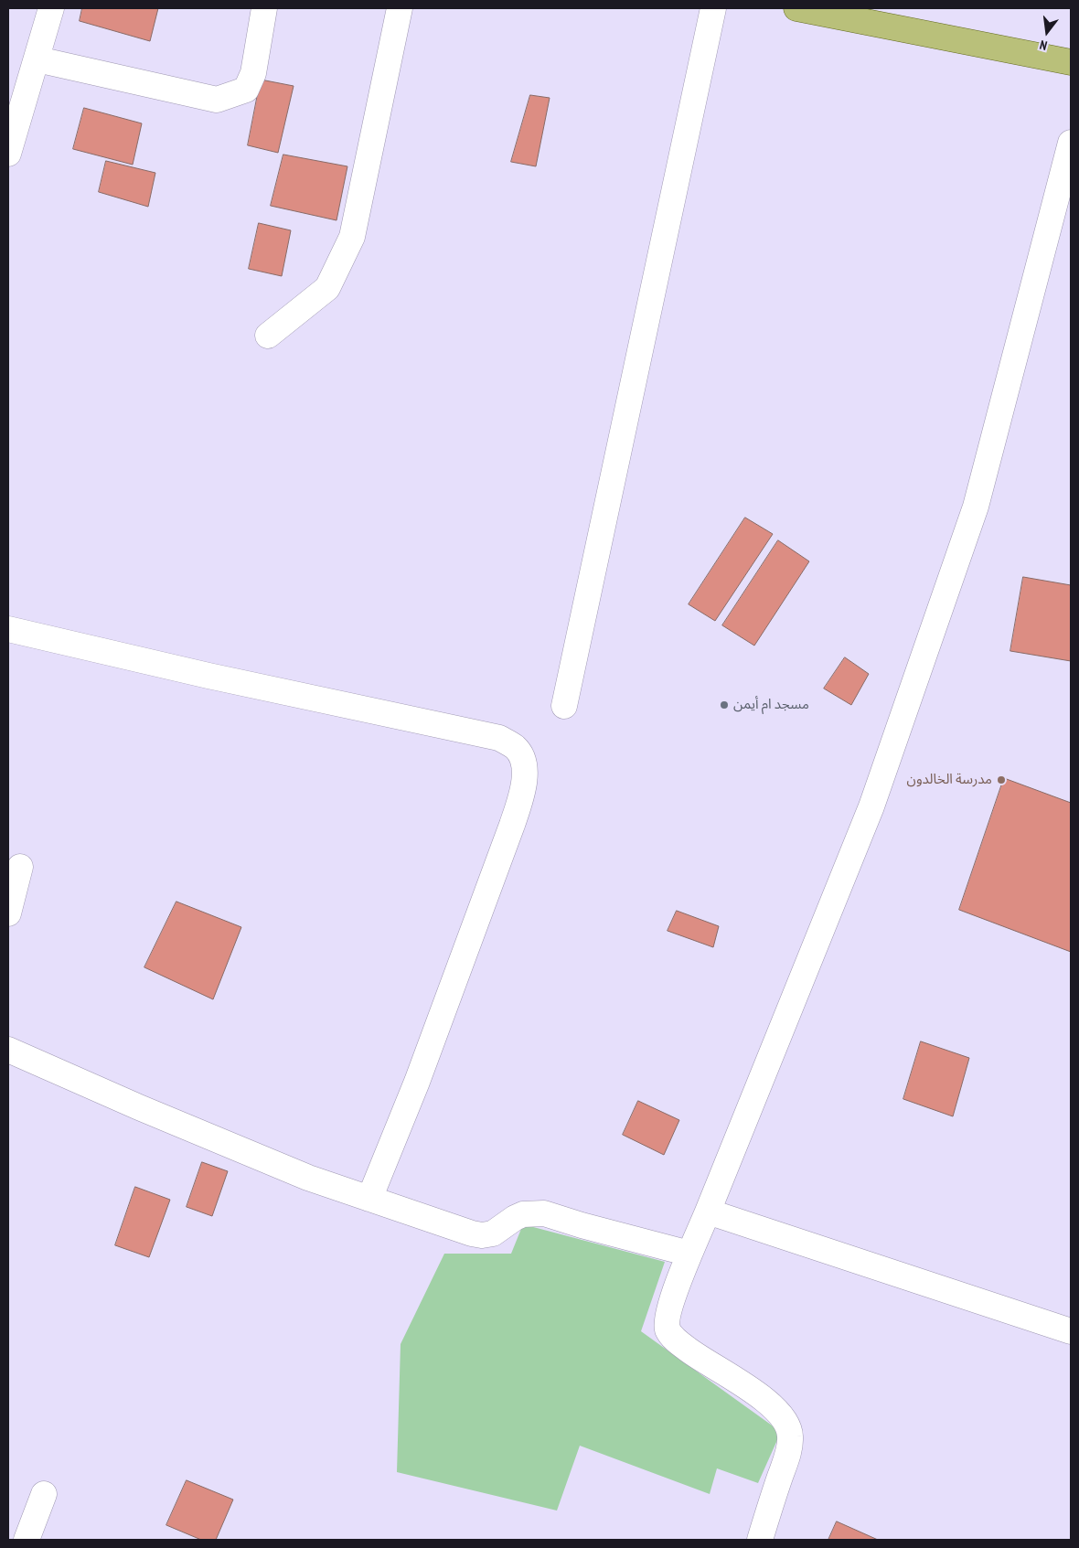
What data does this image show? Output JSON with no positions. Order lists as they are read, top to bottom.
{
  "places": ["مسجد ام أيمن", "مدرسة الخالدون"],
  "north": "bottom"
}
